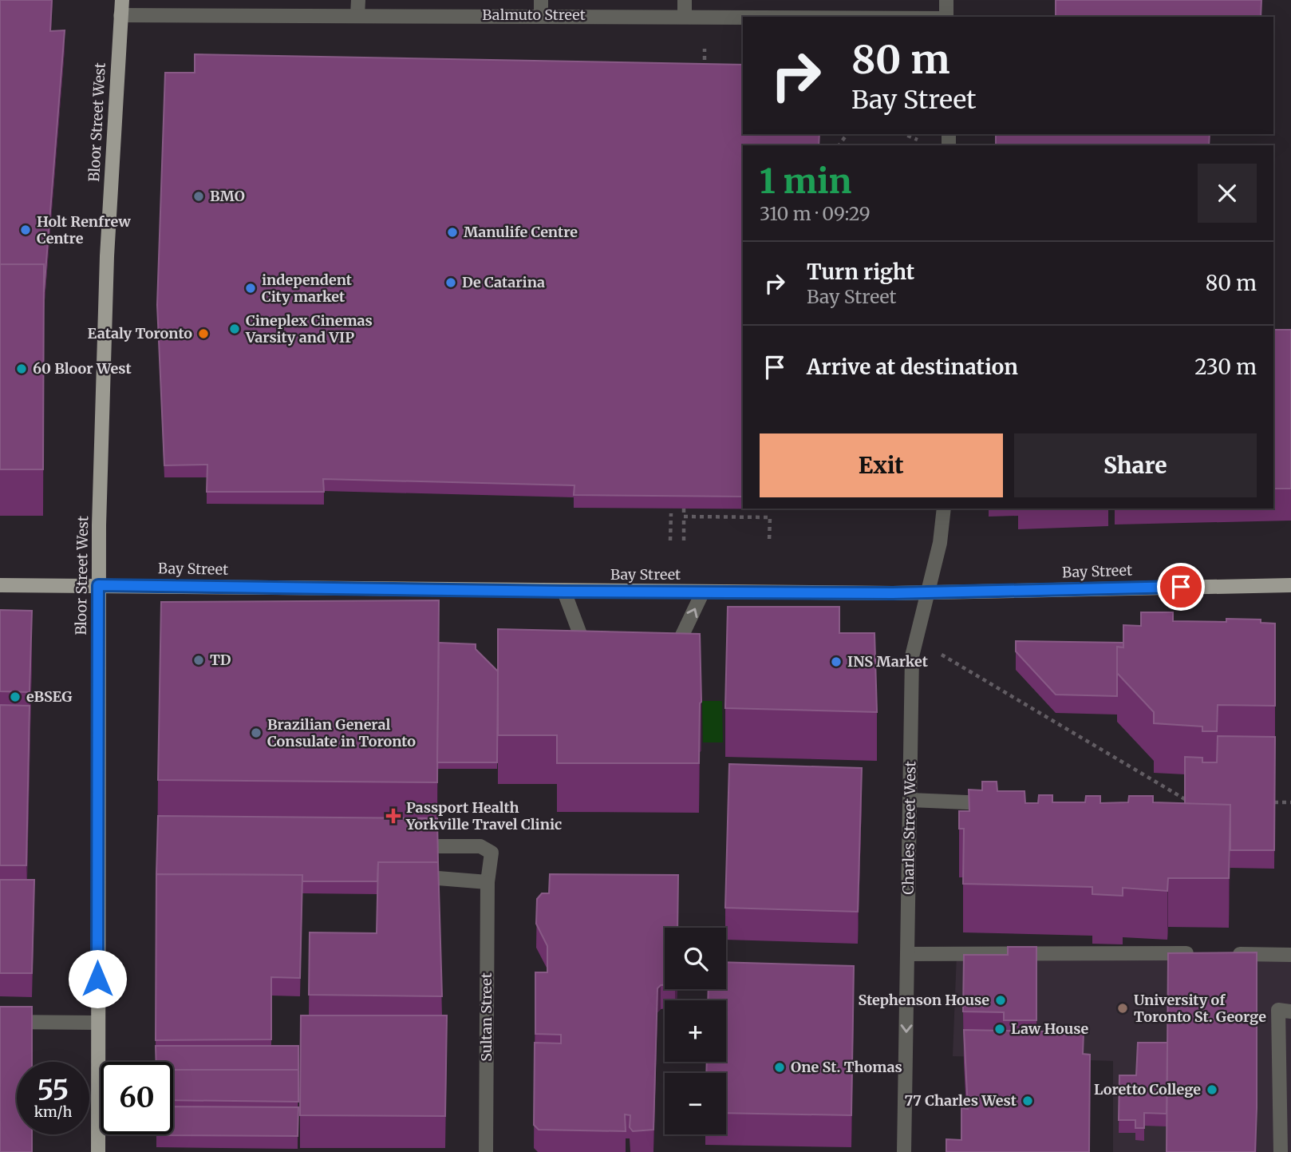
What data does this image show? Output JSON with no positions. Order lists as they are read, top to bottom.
{
  "streets": {
    "main road": ["Bloor Street West", "Bay Street"],
    "street": ["Balmuto Street", "Charles Street West", "Sultan Street"]
  },
  "crossings": [
    ["Balmuto Street", "Bloor Street West"],
    ["Bloor Street West", "Bay Street"],
    ["Bay Street", "Charles Street West"]
  ],
  "places": {
    "other": [
      "BMO",
      "Holt Renfrew Centre",
      "Manulife Centre",
      "De Catarina",
      "independent City market",
      "Cineplex Cinemas Varsity and VIP",
      "Eataly Toronto",
      "60 Bloor West",
      "TD",
      "INS Market",
      "eBSEG",
      "Brazilian General Consulate in Toronto",
      "Stephenson House",
      "University of Toronto St. George",
      "Law House",
      "One St. Thomas",
      "Loretto College",
      "77 Charles West"
    ],
    "health": ["Passport Health Yorkville Travel Clinic"]
  },
  "page": {
    "turn": ["80 m", "Bay Street"],
    "heading": ["1 min", "310 m · 09:29"],
    "list": [
      {
        "name": "Turn right",
        "note": "Bay Street",
        "value": "80 m"
      },
      {
        "name": "Arrive at destination",
        "value": "230 m"
      }
    ],
    "buttons": ["Exit", "Share"],
    "map_buttons": ["+", "−"],
    "speed": "55 km/h",
    "limit": "60"
  }
}
